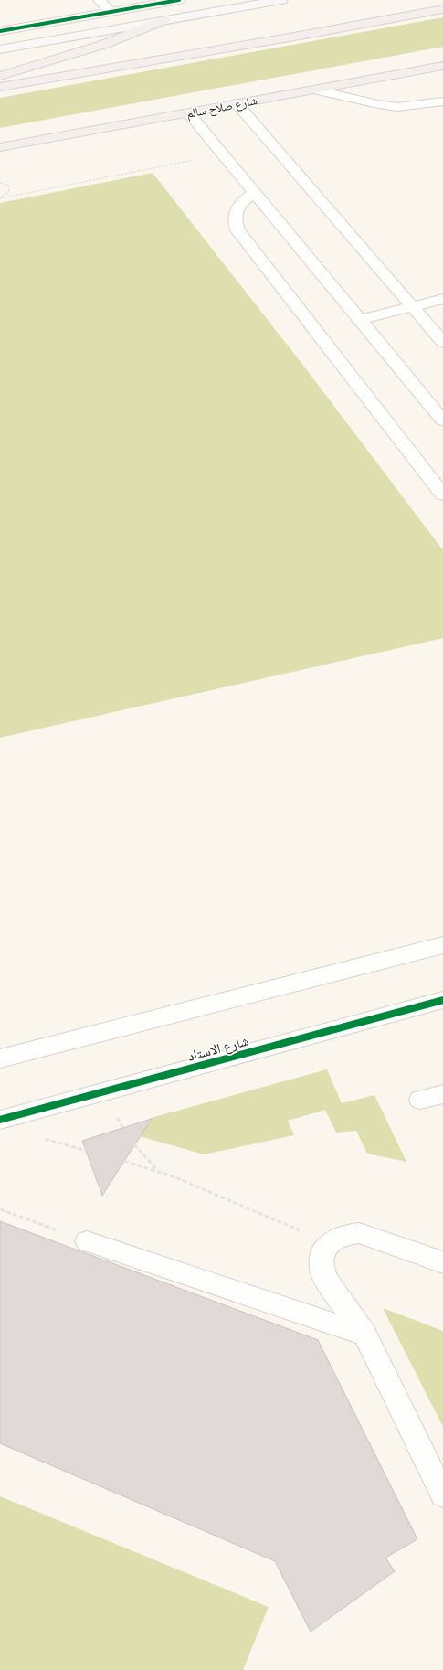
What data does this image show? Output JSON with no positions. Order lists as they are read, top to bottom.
{
  "streets": {
    "highway": ["شارع صلاح سالم"],
    "street": ["شارع الاستاد"]
  }
}
